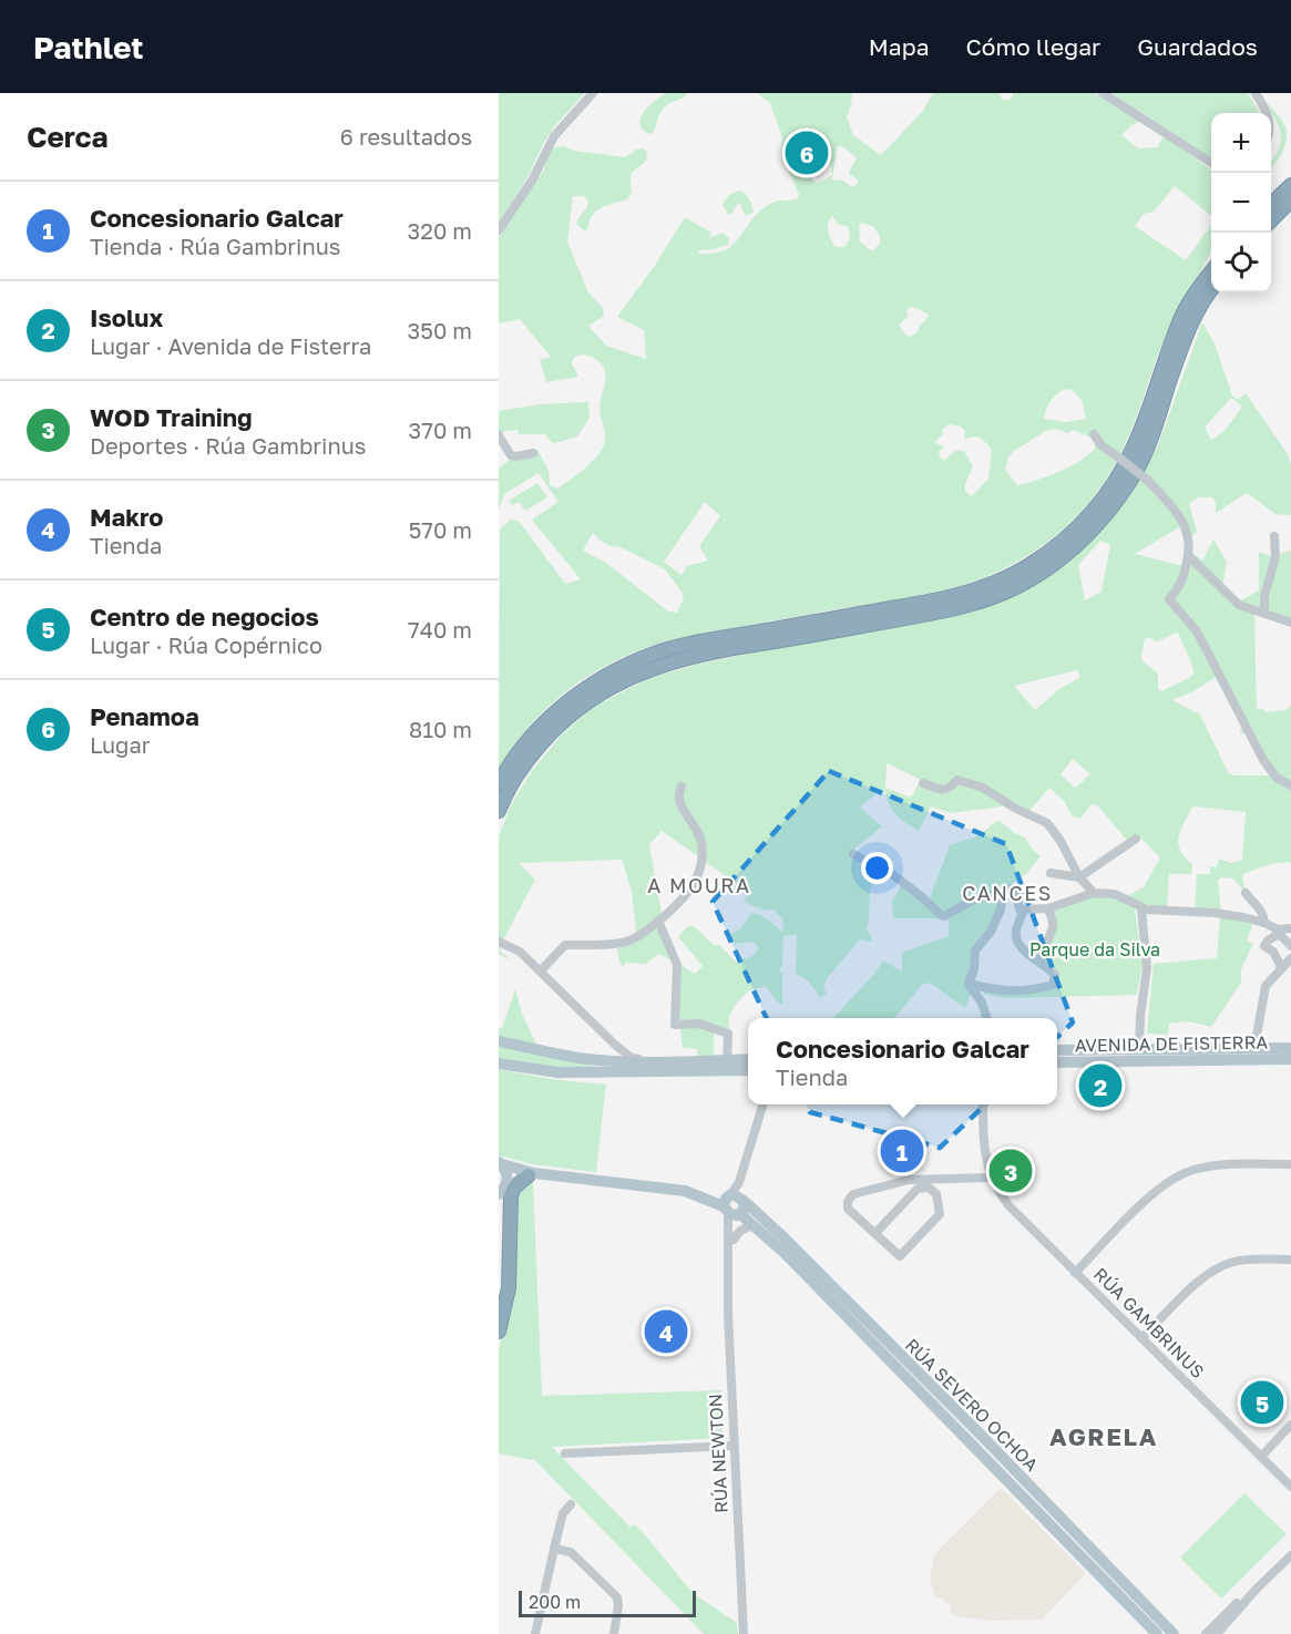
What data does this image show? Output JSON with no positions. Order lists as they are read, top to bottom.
{
  "streets": {
    "main road": ["AVENIDA DE FISTERRA", "RÚA SEVERO OCHOA"],
    "street": ["RÚA GAMBRINUS", "RÚA NEWTON"]
  },
  "crossings": [
    ["RÚA SEVERO OCHOA", "RÚA NEWTON"]
  ],
  "districts": ["A MOURA", "CANCES", "AGRELA"],
  "parks": ["Parque da Silva"],
  "scale_bar": "200 m",
  "page": {
    "header": "Pathlet",
    "nav": ["Mapa", "Cómo llegar", "Guardados"],
    "heading": ["Cerca", "6 resultados"],
    "map_buttons": ["+", "−"],
    "pins": [
      "6",
      "2",
      "1",
      "3",
      "4",
      "5"
    ],
    "list": [
      {
        "mark": "1",
        "name": "Concesionario Galcar",
        "note": "Tienda · Rúa Gambrinus",
        "value": "320 m"
      },
      {
        "mark": "2",
        "name": "Isolux",
        "note": "Lugar · Avenida de Fisterra",
        "value": "350 m"
      },
      {
        "mark": "3",
        "name": "WOD Training",
        "note": "Deportes · Rúa Gambrinus",
        "value": "370 m"
      },
      {
        "mark": "4",
        "name": "Makro",
        "note": "Tienda",
        "value": "570 m"
      },
      {
        "mark": "5",
        "name": "Centro de negocios",
        "note": "Lugar · Rúa Copérnico",
        "value": "740 m"
      },
      {
        "mark": "6",
        "name": "Penamoa",
        "note": "Lugar",
        "value": "810 m"
      }
    ],
    "popup": ["Concesionario Galcar", "Tienda"],
    "scale": "200 m"
  }
}
